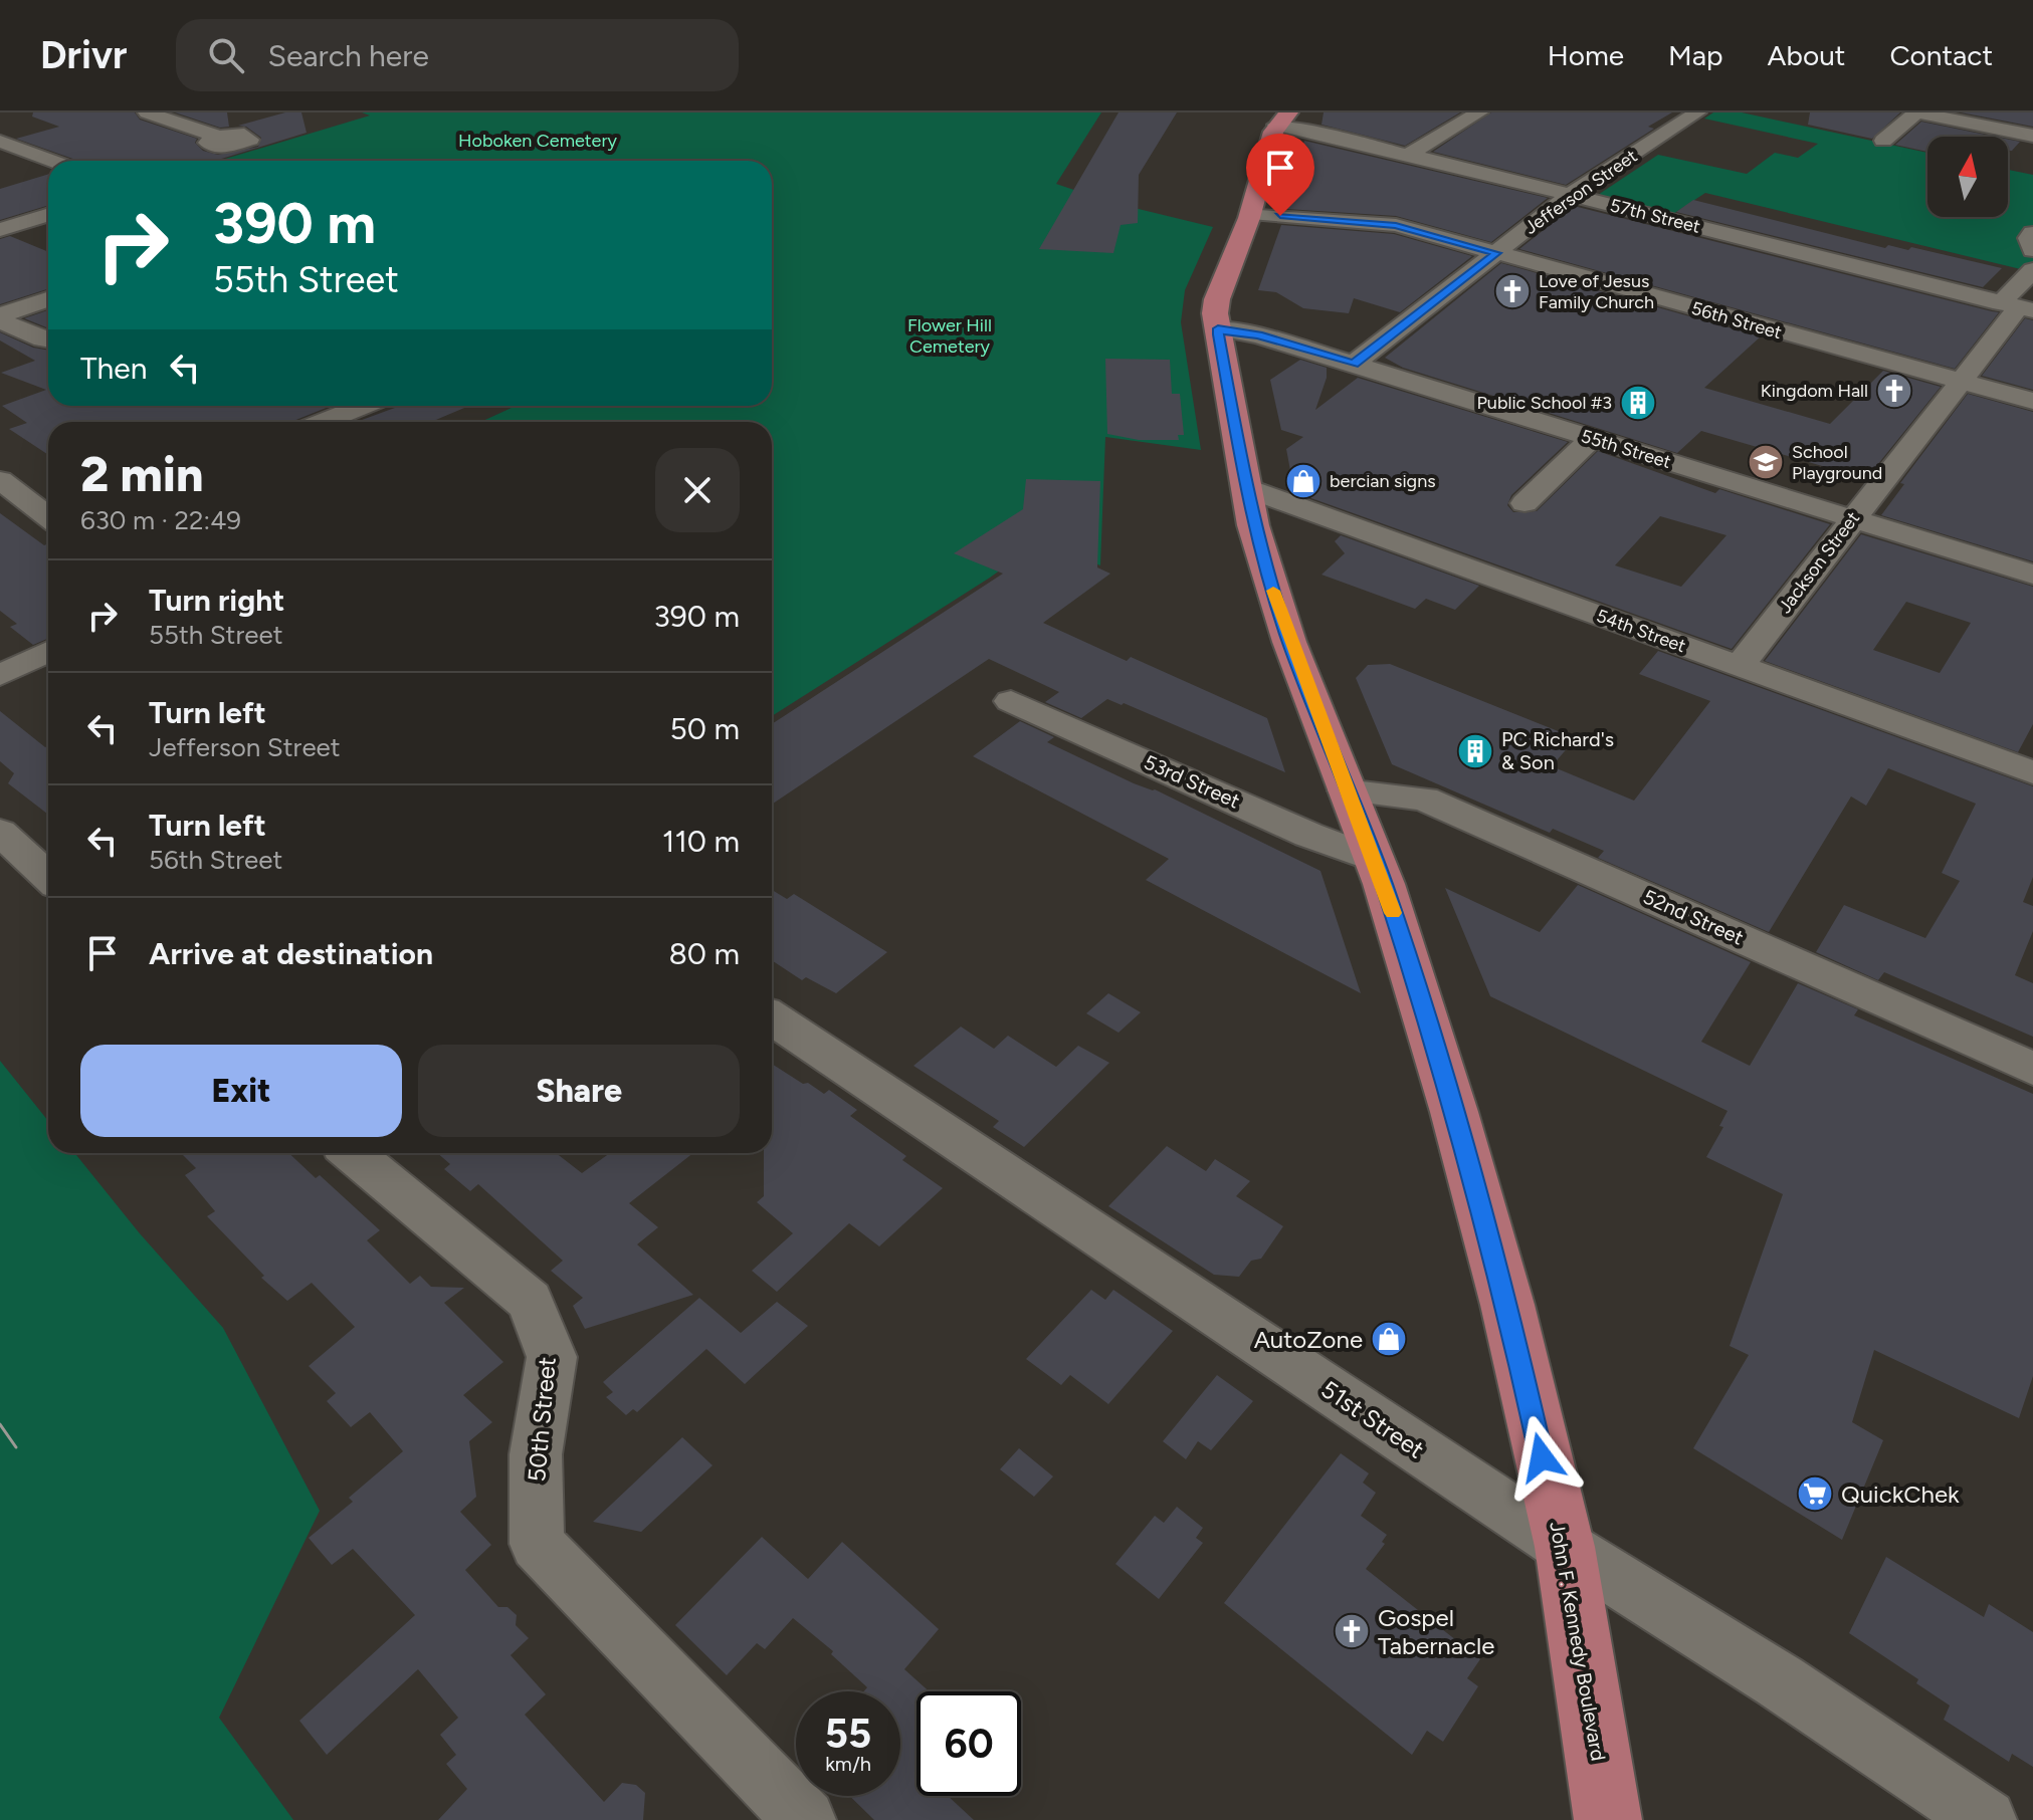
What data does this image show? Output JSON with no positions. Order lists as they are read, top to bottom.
{
  "streets": {
    "main road": ["John F. Kennedy Boulevard"],
    "street": [
      "Jefferson Street",
      "57th Street",
      "56th Street",
      "55th Street",
      "Jackson Street",
      "54th Street",
      "53rd Street",
      "52nd Street",
      "50th Street",
      "51st Street"
    ]
  },
  "crossings": [
    ["Jefferson Street", "57th Street"],
    ["Jefferson Street", "56th Street"],
    ["Jefferson Street", "55th Street"],
    ["57th Street", "Jackson Street"],
    ["57th Street", "John F. Kennedy Boulevard"],
    ["56th Street", "Jackson Street"],
    ["56th Street", "John F. Kennedy Boulevard"],
    ["55th Street", "Jackson Street"],
    ["55th Street", "John F. Kennedy Boulevard"],
    ["Jackson Street", "54th Street"],
    ["54th Street", "John F. Kennedy Boulevard"],
    ["53rd Street", "John F. Kennedy Boulevard"],
    ["52nd Street", "John F. Kennedy Boulevard"],
    ["51st Street", "John F. Kennedy Boulevard"]
  ],
  "parks": ["Hoboken Cemetery", "Flower Hill Cemetery"],
  "places": {
    "church": ["Love of Jesus Family Church", "Kingdom Hall", "Gospel Tabernacle"],
    "building": ["Public School #3", "PC Richard's & Son"],
    "school or university": ["School Playground"],
    "shop": ["bercian signs", "AutoZone"],
    "supermarket": ["QuickChek"]
  },
  "north": "top",
  "page": {
    "header": "Drivr",
    "search": "Search here",
    "nav": [
      "Home",
      "Map",
      "About",
      "Contact"
    ],
    "turn": ["390 m", "55th Street"],
    "then": "Then",
    "heading": ["2 min", "630 m · 22:49"],
    "list": [
      {
        "name": "Turn right",
        "note": "55th Street",
        "value": "390 m"
      },
      {
        "name": "Turn left",
        "note": "Jefferson Street",
        "value": "50 m"
      },
      {
        "name": "Turn left",
        "note": "56th Street",
        "value": "110 m"
      },
      {
        "name": "Arrive at destination",
        "value": "80 m"
      }
    ],
    "buttons": ["Exit", "Share"],
    "speed": "55 km/h",
    "limit": "60"
  }
}
